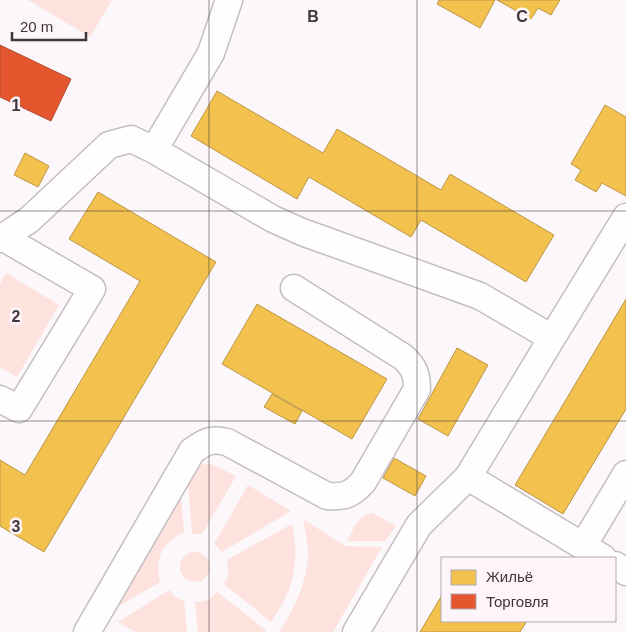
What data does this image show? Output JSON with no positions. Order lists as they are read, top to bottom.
{
  "legend": ["Жильё", "Торговля"],
  "scale_bar": "20 m",
  "grid": {
    "columns": ["B", "C"],
    "rows": ["1", "2", "3"]
  }
}
